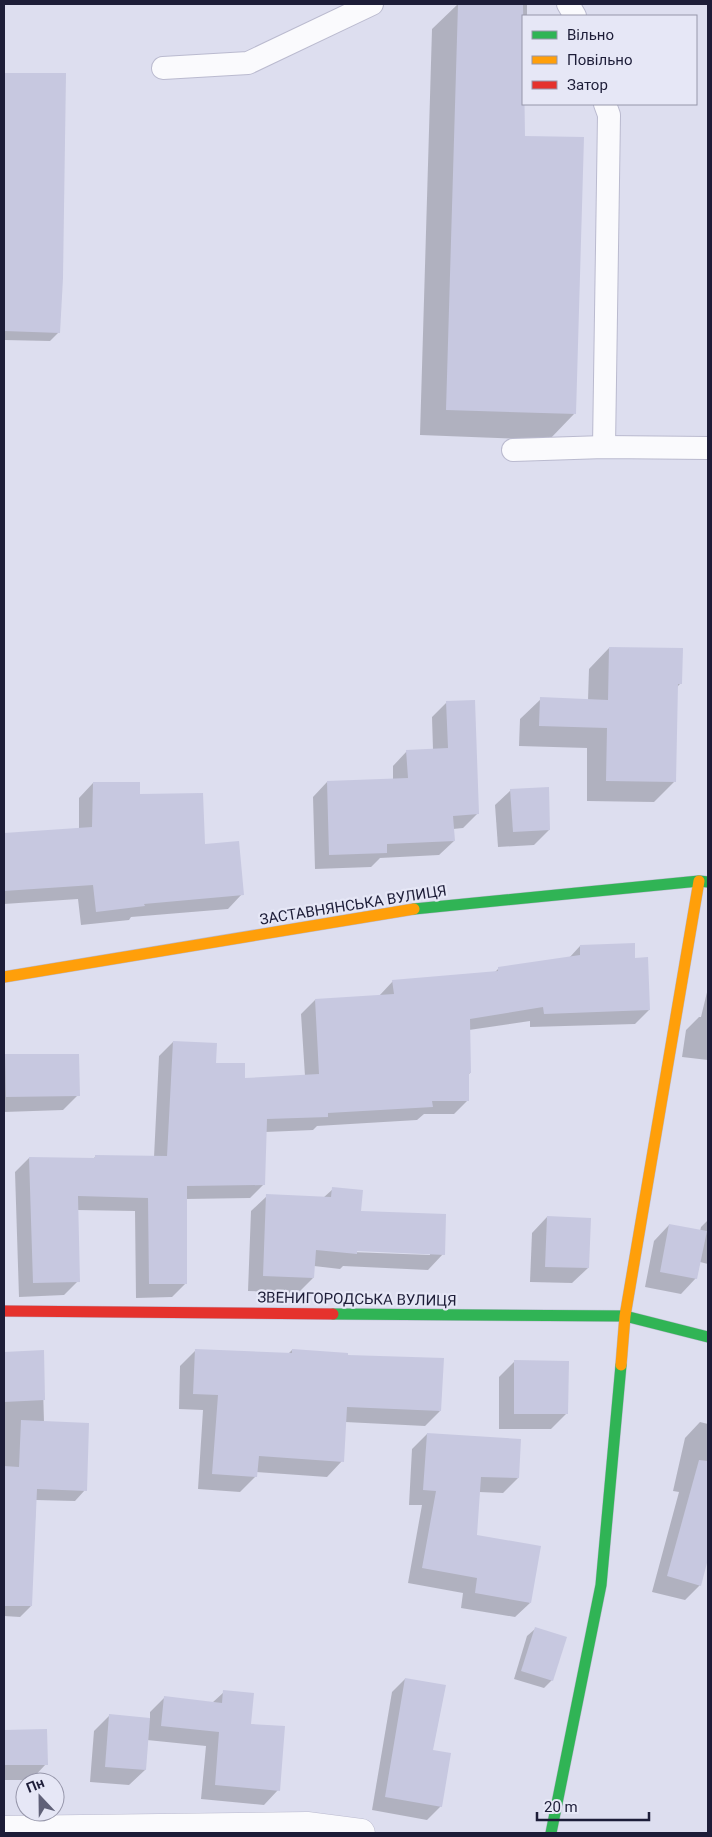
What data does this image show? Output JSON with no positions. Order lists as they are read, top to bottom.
{
  "streets": {
    "street": ["ЗАСТАВНЯНСЬКА ВУЛИЦЯ", "ЗВЕНИГОРОДСЬКА ВУЛИЦЯ"]
  },
  "legend": ["Вільно", "Повільно", "Затор"],
  "scale_bar": "20 m",
  "north": "top"
}
